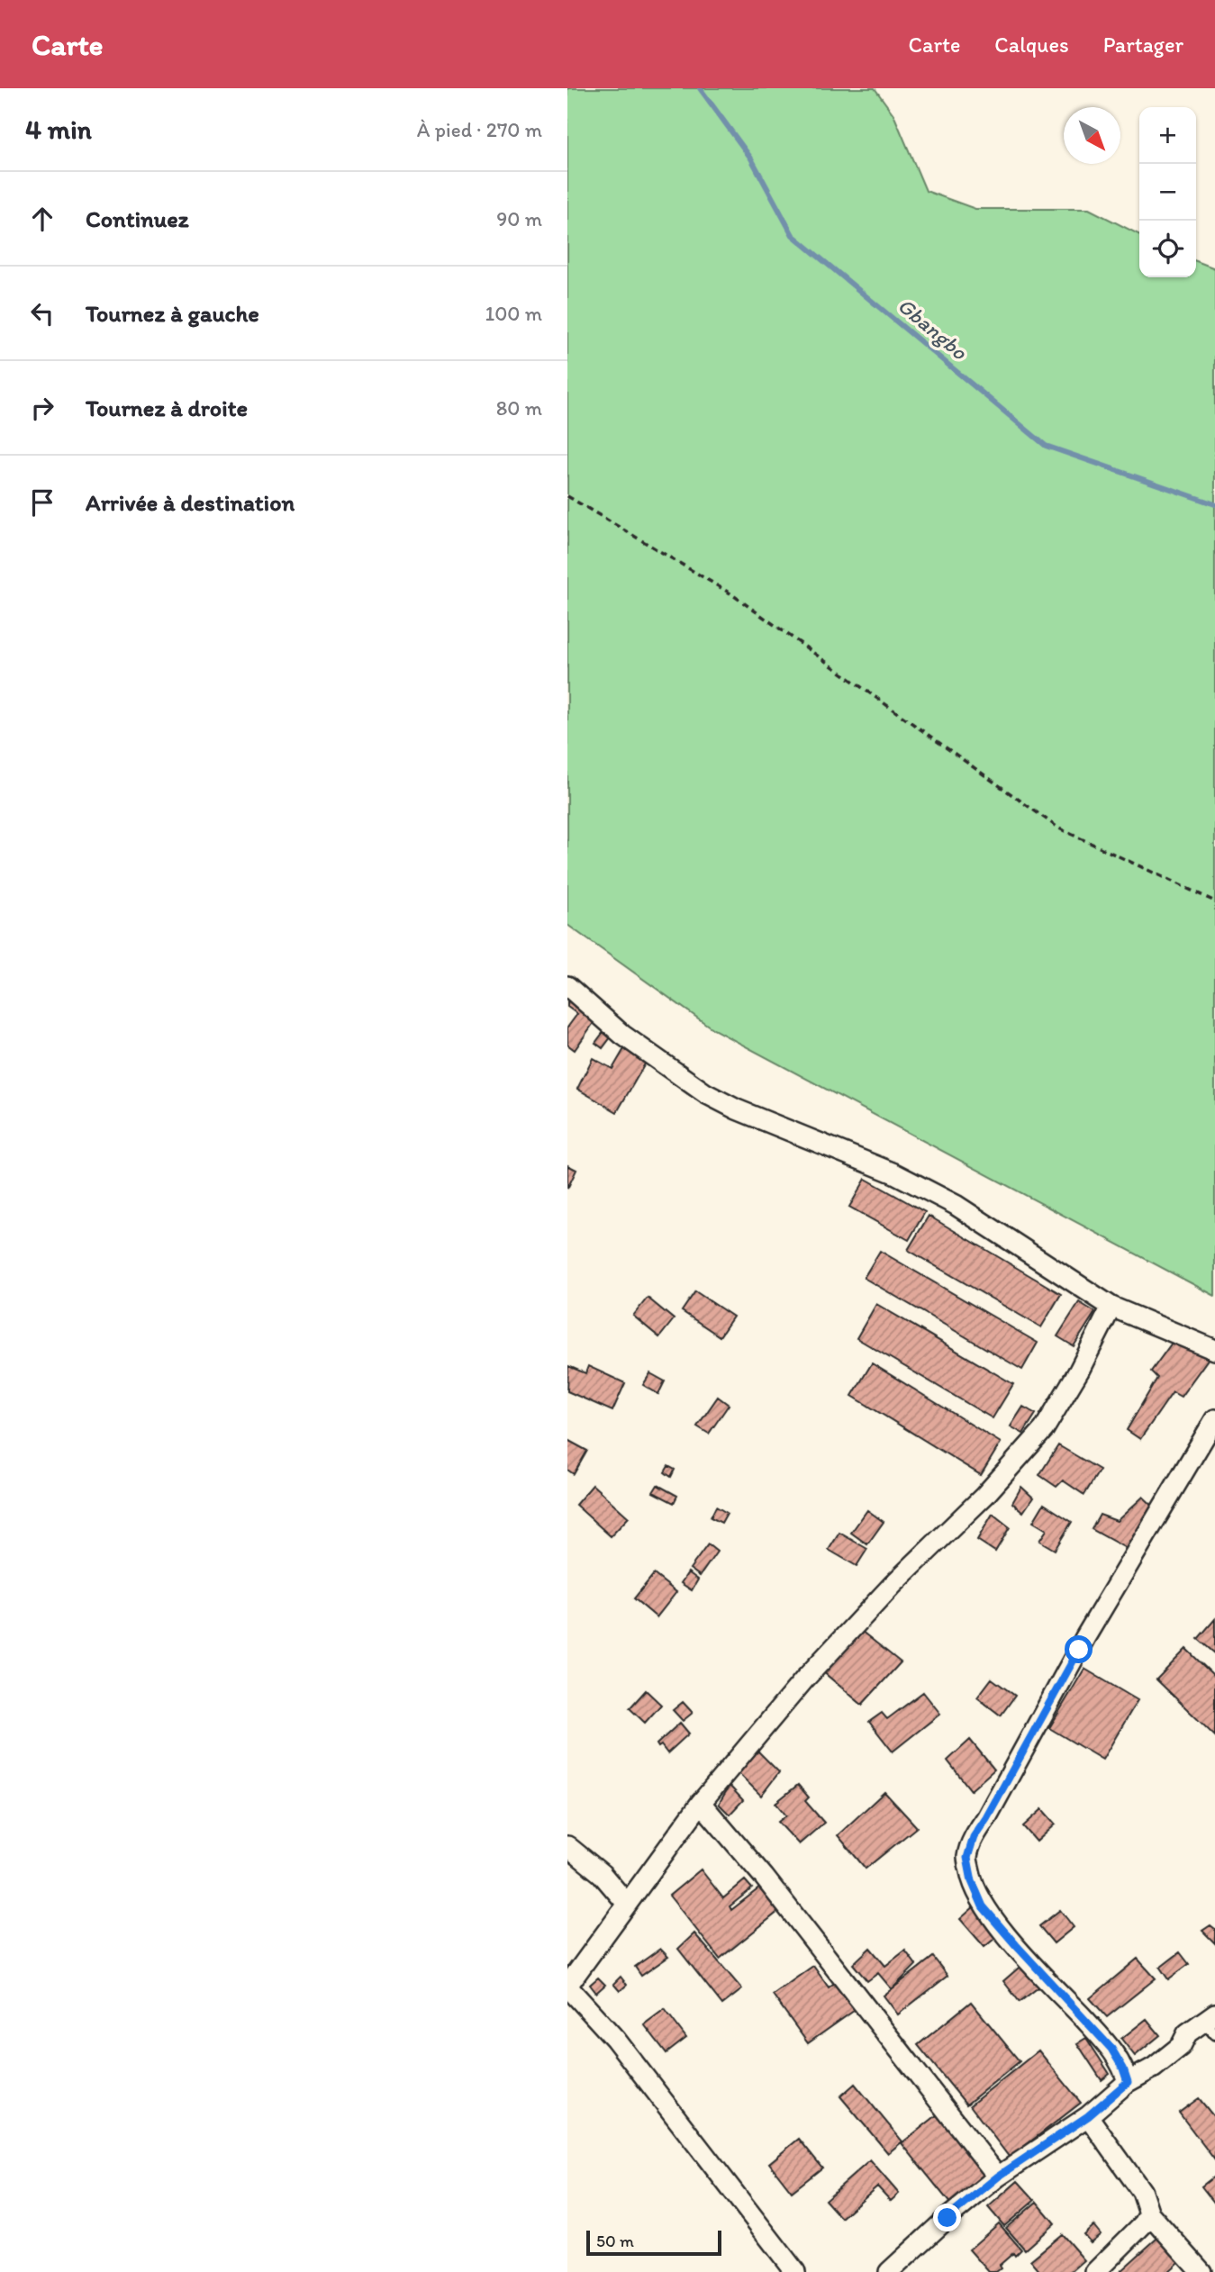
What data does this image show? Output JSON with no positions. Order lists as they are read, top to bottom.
{
  "water": ["Gbangbo"],
  "scale_bar": "50 m",
  "north": "bottom right",
  "page": {
    "header": "Carte",
    "nav": ["Carte", "Calques", "Partager"],
    "heading": ["4 min", "À pied · 270 m"],
    "map_buttons": ["+", "−"],
    "list": [
      ["Continuez", "90 m"],
      ["Tournez à gauche", "100 m"],
      ["Tournez à droite", "80 m"],
      "Arrivée à destination"
    ],
    "scale": "50 m"
  }
}
